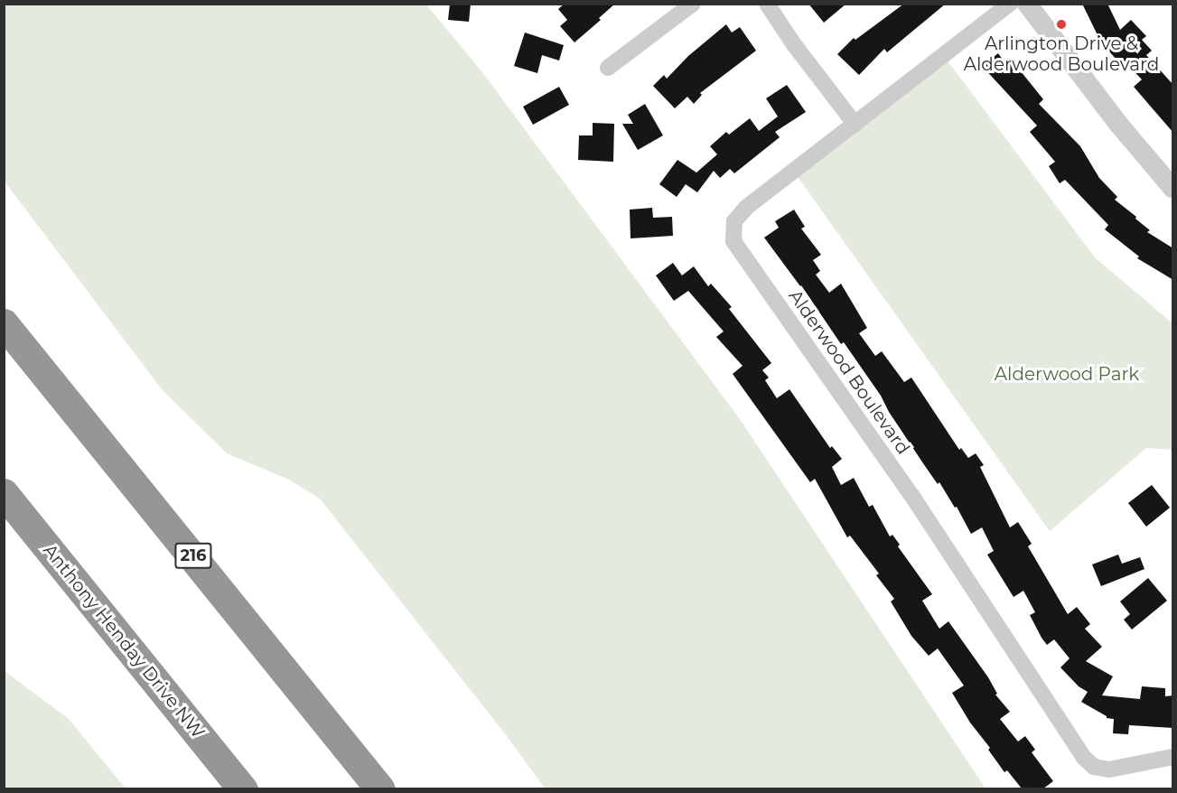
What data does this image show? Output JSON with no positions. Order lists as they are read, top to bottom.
{
  "streets": {
    "highway": ["216", "Anthony Henday Drive NW"],
    "street": ["Alderwood Boulevard"]
  },
  "parks": ["Alderwood Park"],
  "places": ["Arlington Drive & Alderwood Boulevard"]
}
